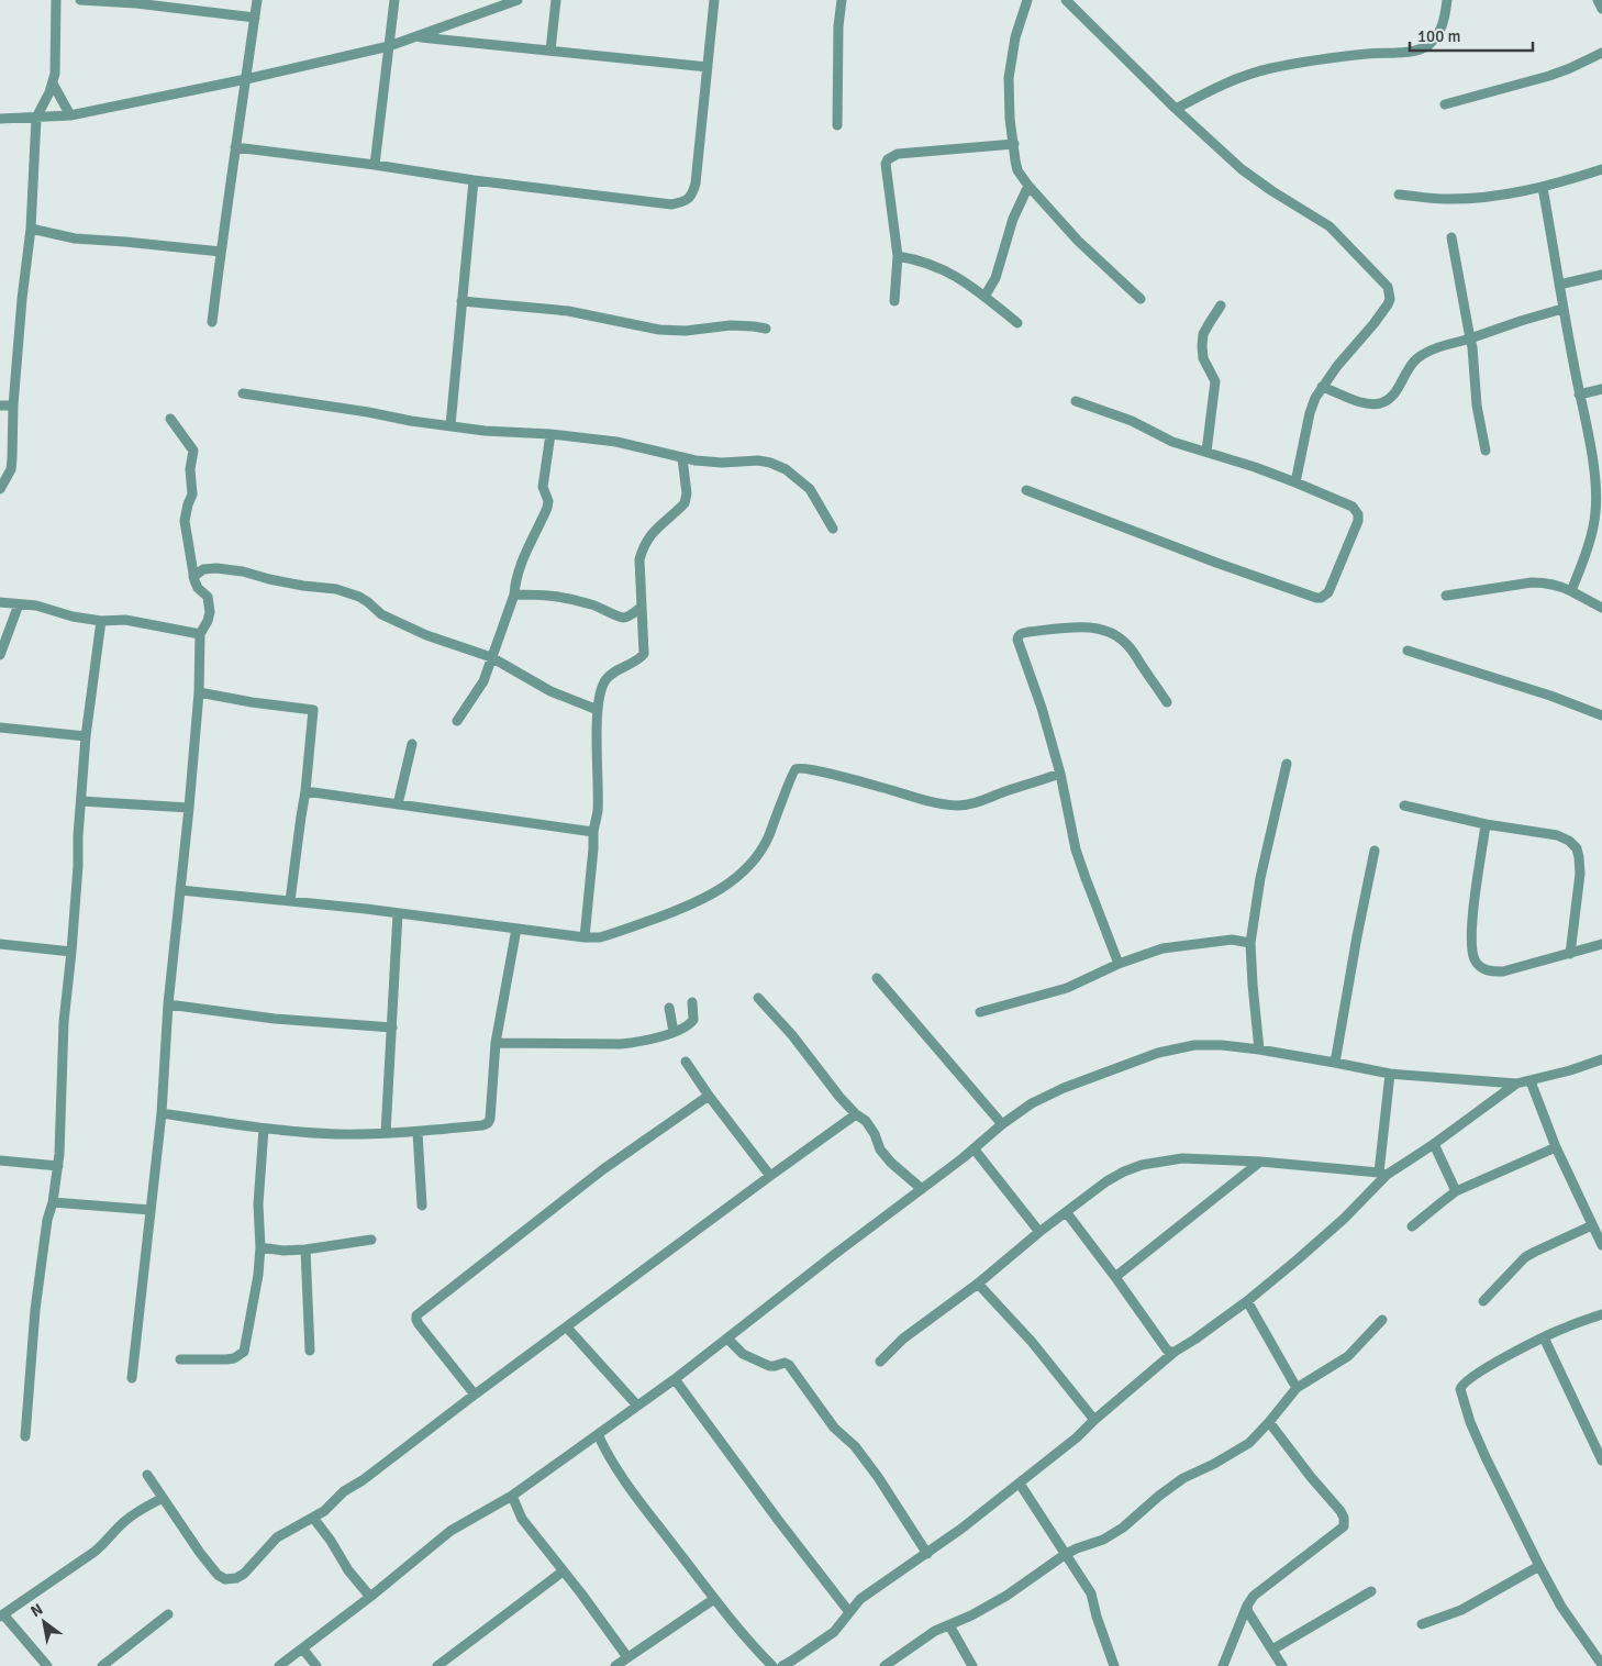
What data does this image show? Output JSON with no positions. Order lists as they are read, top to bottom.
{
  "scale_bar": "100 m",
  "north": "top left"
}
